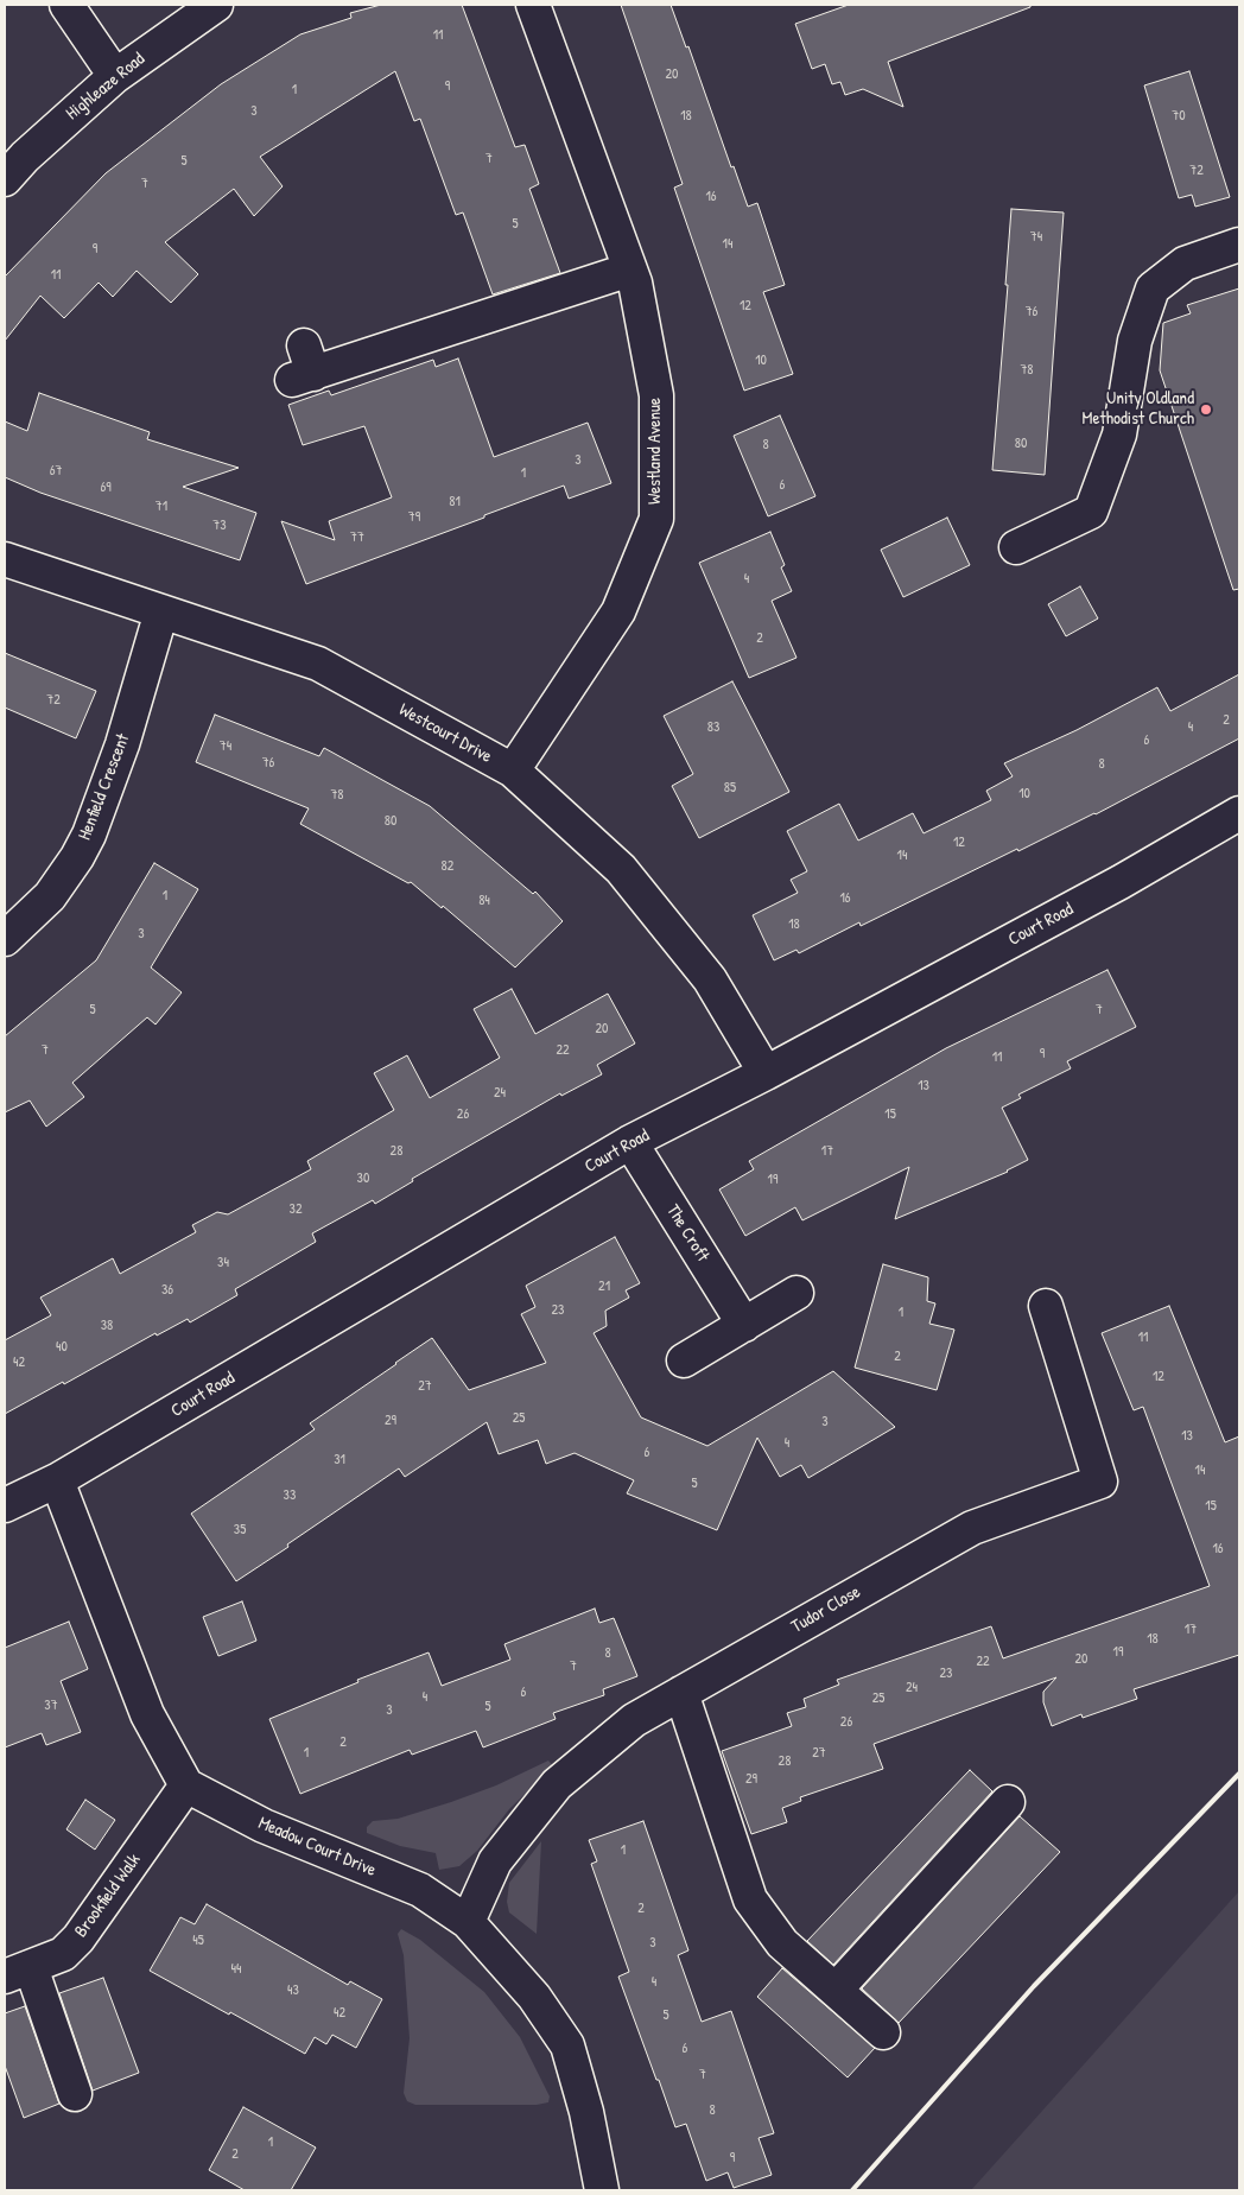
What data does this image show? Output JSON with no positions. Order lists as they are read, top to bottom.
{
  "streets": {
    "street": [
      "Highleaze Road",
      "Westland Avenue",
      "Westcourt Drive",
      "Henfield Crescent",
      "Court Road",
      "The Croft",
      "Tudor Close",
      "Meadow Court Drive",
      "Brookfield Walk"
    ]
  },
  "crossings": [
    ["Westland Avenue", "Westcourt Drive"],
    ["Westcourt Drive", "Henfield Crescent"],
    ["Westcourt Drive", "Court Road"],
    ["Court Road", "The Croft"],
    ["Tudor Close", "Meadow Court Drive"],
    ["Meadow Court Drive", "Brookfield Walk"]
  ],
  "places": ["Unity Oldland Methodist Church"],
  "house_numbers": [
    "11",
    "20",
    "9",
    "1",
    "3",
    "18",
    "70",
    "7",
    "5",
    "72",
    "7",
    "16",
    "5",
    "74",
    "14",
    "9",
    "11",
    "12",
    "76",
    "10",
    "78",
    "80",
    "8",
    "3",
    "67",
    "1",
    "6",
    "69",
    "81",
    "71",
    "79",
    "73",
    "77",
    "4",
    "2",
    "72",
    "2",
    "83",
    "4",
    "6",
    "74",
    "76",
    "8",
    "85",
    "10",
    "78",
    "80",
    "12",
    "14",
    "82",
    "1",
    "16",
    "84",
    "18",
    "3",
    "5",
    "7",
    "20",
    "7",
    "22",
    "9",
    "11",
    "13",
    "24",
    "26",
    "15",
    "28",
    "17",
    "30",
    "19",
    "32",
    "34",
    "21",
    "36",
    "23",
    "1",
    "38",
    "11",
    "40",
    "2",
    "42",
    "12",
    "27",
    "25",
    "29",
    "3",
    "13",
    "4",
    "6",
    "31",
    "14",
    "5",
    "33",
    "15",
    "35",
    "16",
    "17",
    "18",
    "19",
    "8",
    "20",
    "22",
    "7",
    "23",
    "24",
    "6",
    "4",
    "25",
    "37",
    "5",
    "3",
    "26",
    "2",
    "1",
    "27",
    "28",
    "29",
    "1",
    "2",
    "45",
    "3",
    "44",
    "4",
    "43",
    "42",
    "5",
    "6",
    "7",
    "8",
    "1",
    "2",
    "9"
  ]
}
